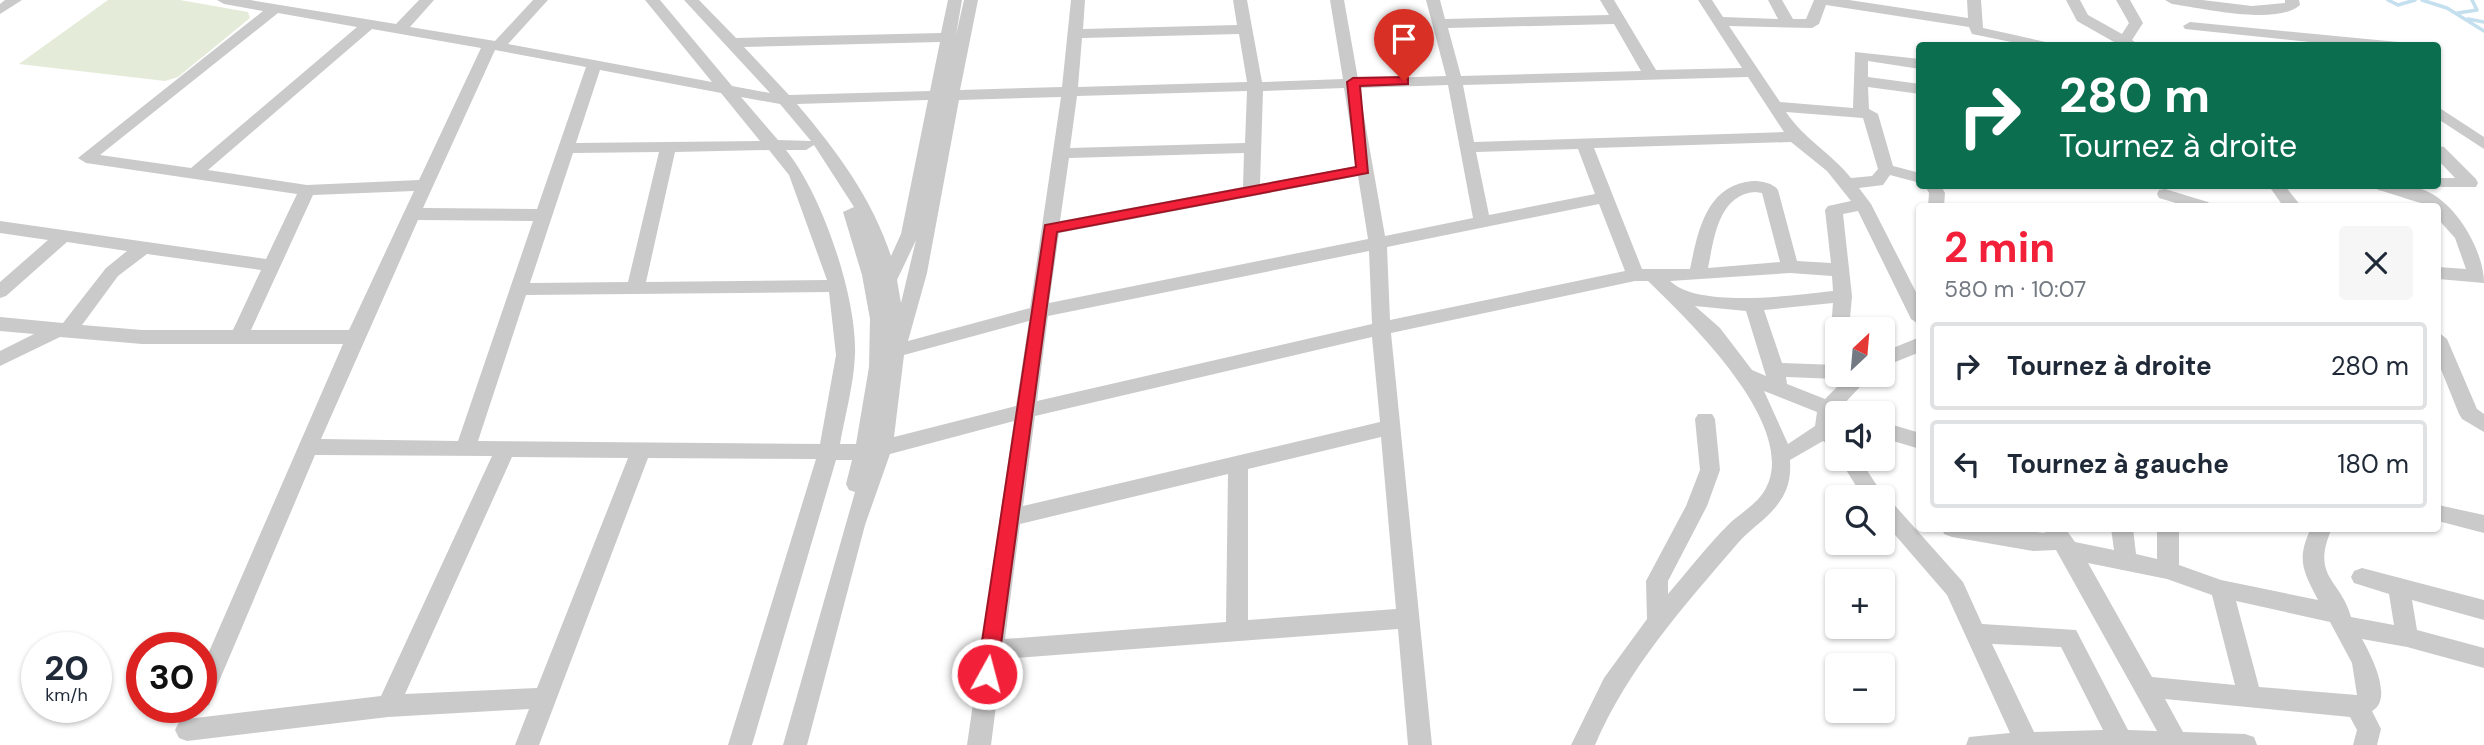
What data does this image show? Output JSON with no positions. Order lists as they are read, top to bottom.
{
  "north": "top right",
  "page": {
    "turn": ["280 m", "Tournez à droite"],
    "heading": ["2 min", "580 m · 10:07"],
    "map_buttons": ["+", "−"],
    "list": [
      {
        "name": "Tournez à droite",
        "value": "280 m"
      },
      {
        "name": "Tournez à gauche",
        "value": "180 m"
      }
    ],
    "speed": "20 km/h",
    "limit": "30"
  }
}
